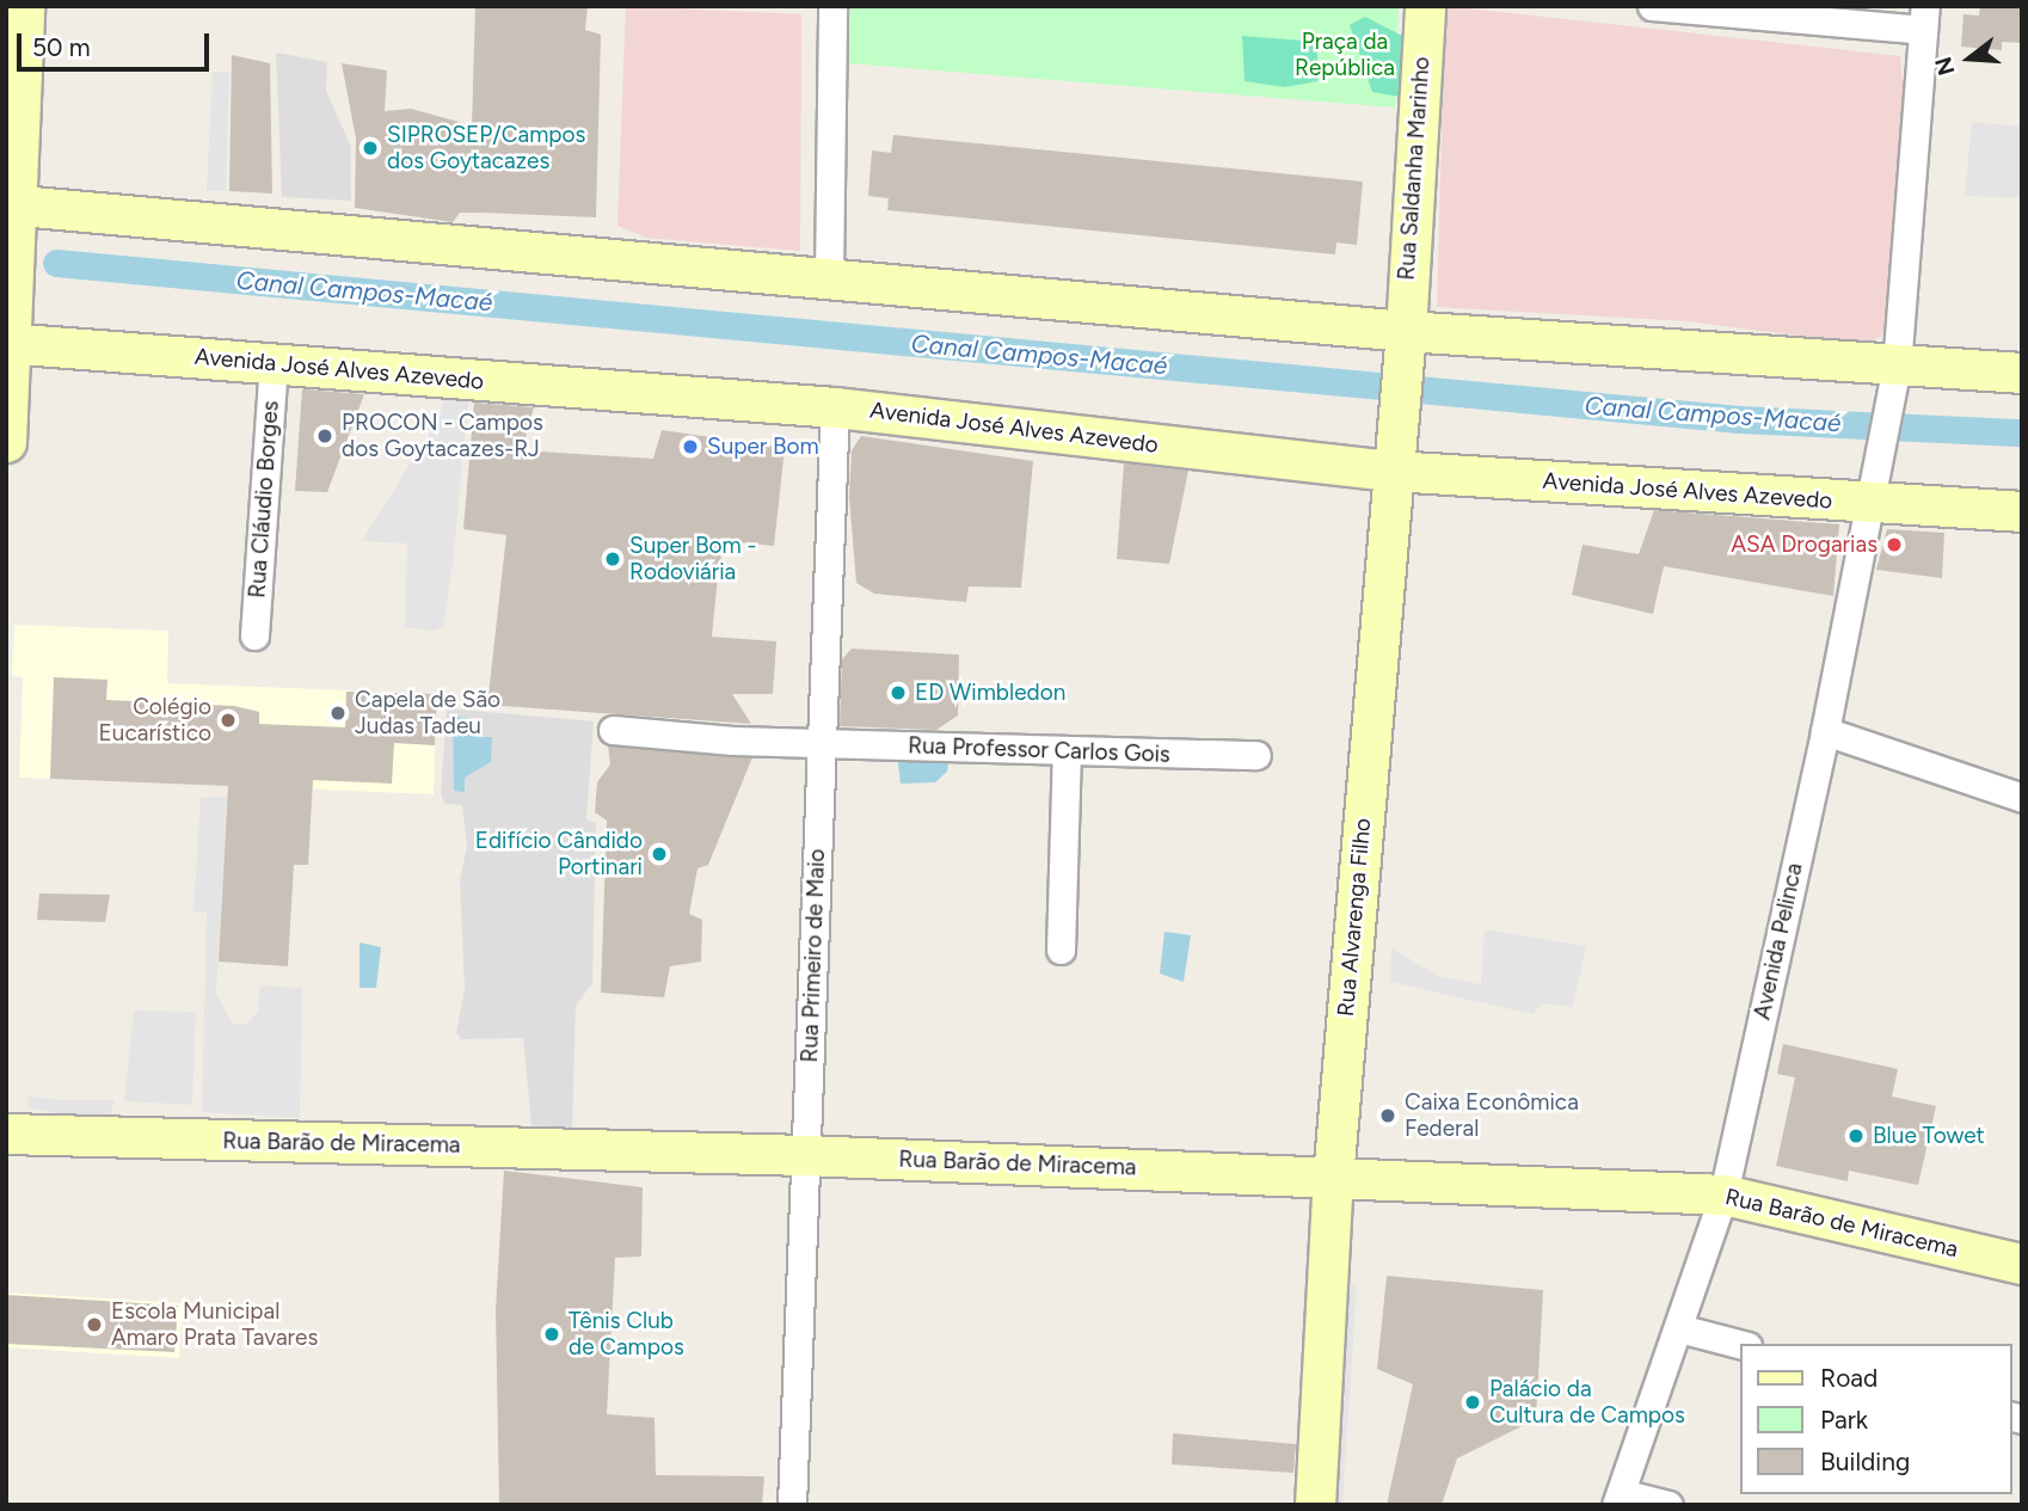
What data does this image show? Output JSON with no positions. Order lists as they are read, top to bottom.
{
  "streets": {
    "main road": [
      "Rua Saldanha Marinho",
      "Avenida José Alves Azevedo",
      "Rua Alvarenga Filho",
      "Rua Barão de Miracema"
    ],
    "street": [
      "Rua Cláudio Borges",
      "Rua Professor Carlos Gois",
      "Avenida Pelinca",
      "Rua Primeiro de Maio"
    ]
  },
  "crossings": [
    ["Rua Saldanha Marinho", "Rua Alvarenga Filho"],
    ["Avenida José Alves Azevedo", "Rua Cláudio Borges"],
    ["Avenida José Alves Azevedo", "Rua Alvarenga Filho"],
    ["Avenida José Alves Azevedo", "Avenida Pelinca"],
    ["Avenida José Alves Azevedo", "Rua Primeiro de Maio"],
    ["Rua Professor Carlos Gois", "Rua Primeiro de Maio"],
    ["Rua Alvarenga Filho", "Rua Barão de Miracema"],
    ["Avenida Pelinca", "Rua Barão de Miracema"],
    ["Rua Primeiro de Maio", "Rua Barão de Miracema"]
  ],
  "water": ["Canal Campos-Macaé"],
  "parks": ["Praça da República"],
  "places": [
    "SIPROSEP/Campos dos Goytacazes",
    "PROCON - Campos dos Goytacazes-RJ",
    "Super Bom",
    "ASA Drogarias",
    "Super Bom - Rodoviária",
    "ED Wimbledon",
    "Capela de São Judas Tadeu",
    "Colégio Eucarístico",
    "Edifício Cândido Portinari",
    "Caixa Econômica Federal",
    "Blue Towet",
    "Escola Municipal Amaro Prata Tavares",
    "Tênis Club de Campos",
    "Palácio da Cultura de Campos"
  ],
  "legend": ["Road", "Park", "Building"],
  "scale_bar": "50 m",
  "north": "left"
}
